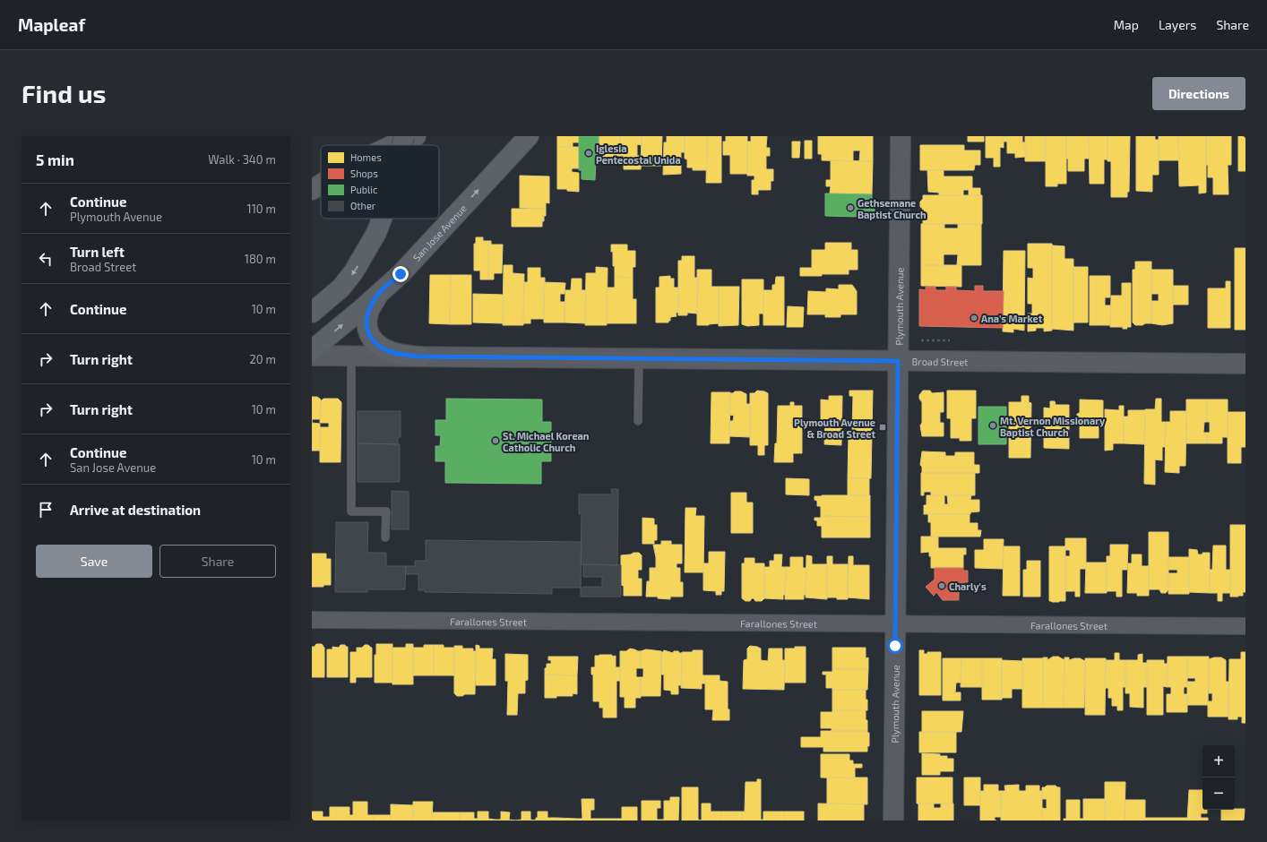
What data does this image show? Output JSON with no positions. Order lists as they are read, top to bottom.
{
  "streets": {
    "main road": ["San Jose Avenue"],
    "street": ["Plymouth Avenue", "Broad Street", "Farallones Street"]
  },
  "crossings": [
    ["Plymouth Avenue", "Broad Street"],
    ["Plymouth Avenue", "Farallones Street"]
  ],
  "places": {
    "other": [
      "Iglesia Pentecostal Unida",
      "Gethsemane Baptist Church",
      "Ana's Market",
      "Mt. Vernon Missionary Baptist Church",
      "St. Michael Korean Catholic Church",
      "Charly's"
    ],
    "transit": ["Plymouth Avenue & Broad Street"]
  },
  "legend": [
    "Homes",
    "Shops",
    "Public",
    "Other"
  ],
  "page": {
    "header": "Mapleaf",
    "nav": ["Map", "Layers", "Share"],
    "buttons": [
      "Directions",
      ["Save", "Share"]
    ],
    "title": "Find us",
    "heading": ["5 min", "Walk · 340 m"],
    "list": [
      ["Continue", "Plymouth Avenue", "110 m"],
      ["Turn left", "Broad Street", "180 m"],
      ["Continue", "10 m"],
      ["Turn right", "20 m"],
      ["Turn right", "10 m"],
      ["Continue", "San Jose Avenue", "10 m"],
      "Arrive at destination"
    ],
    "map_buttons": ["+", "−"]
  }
}
